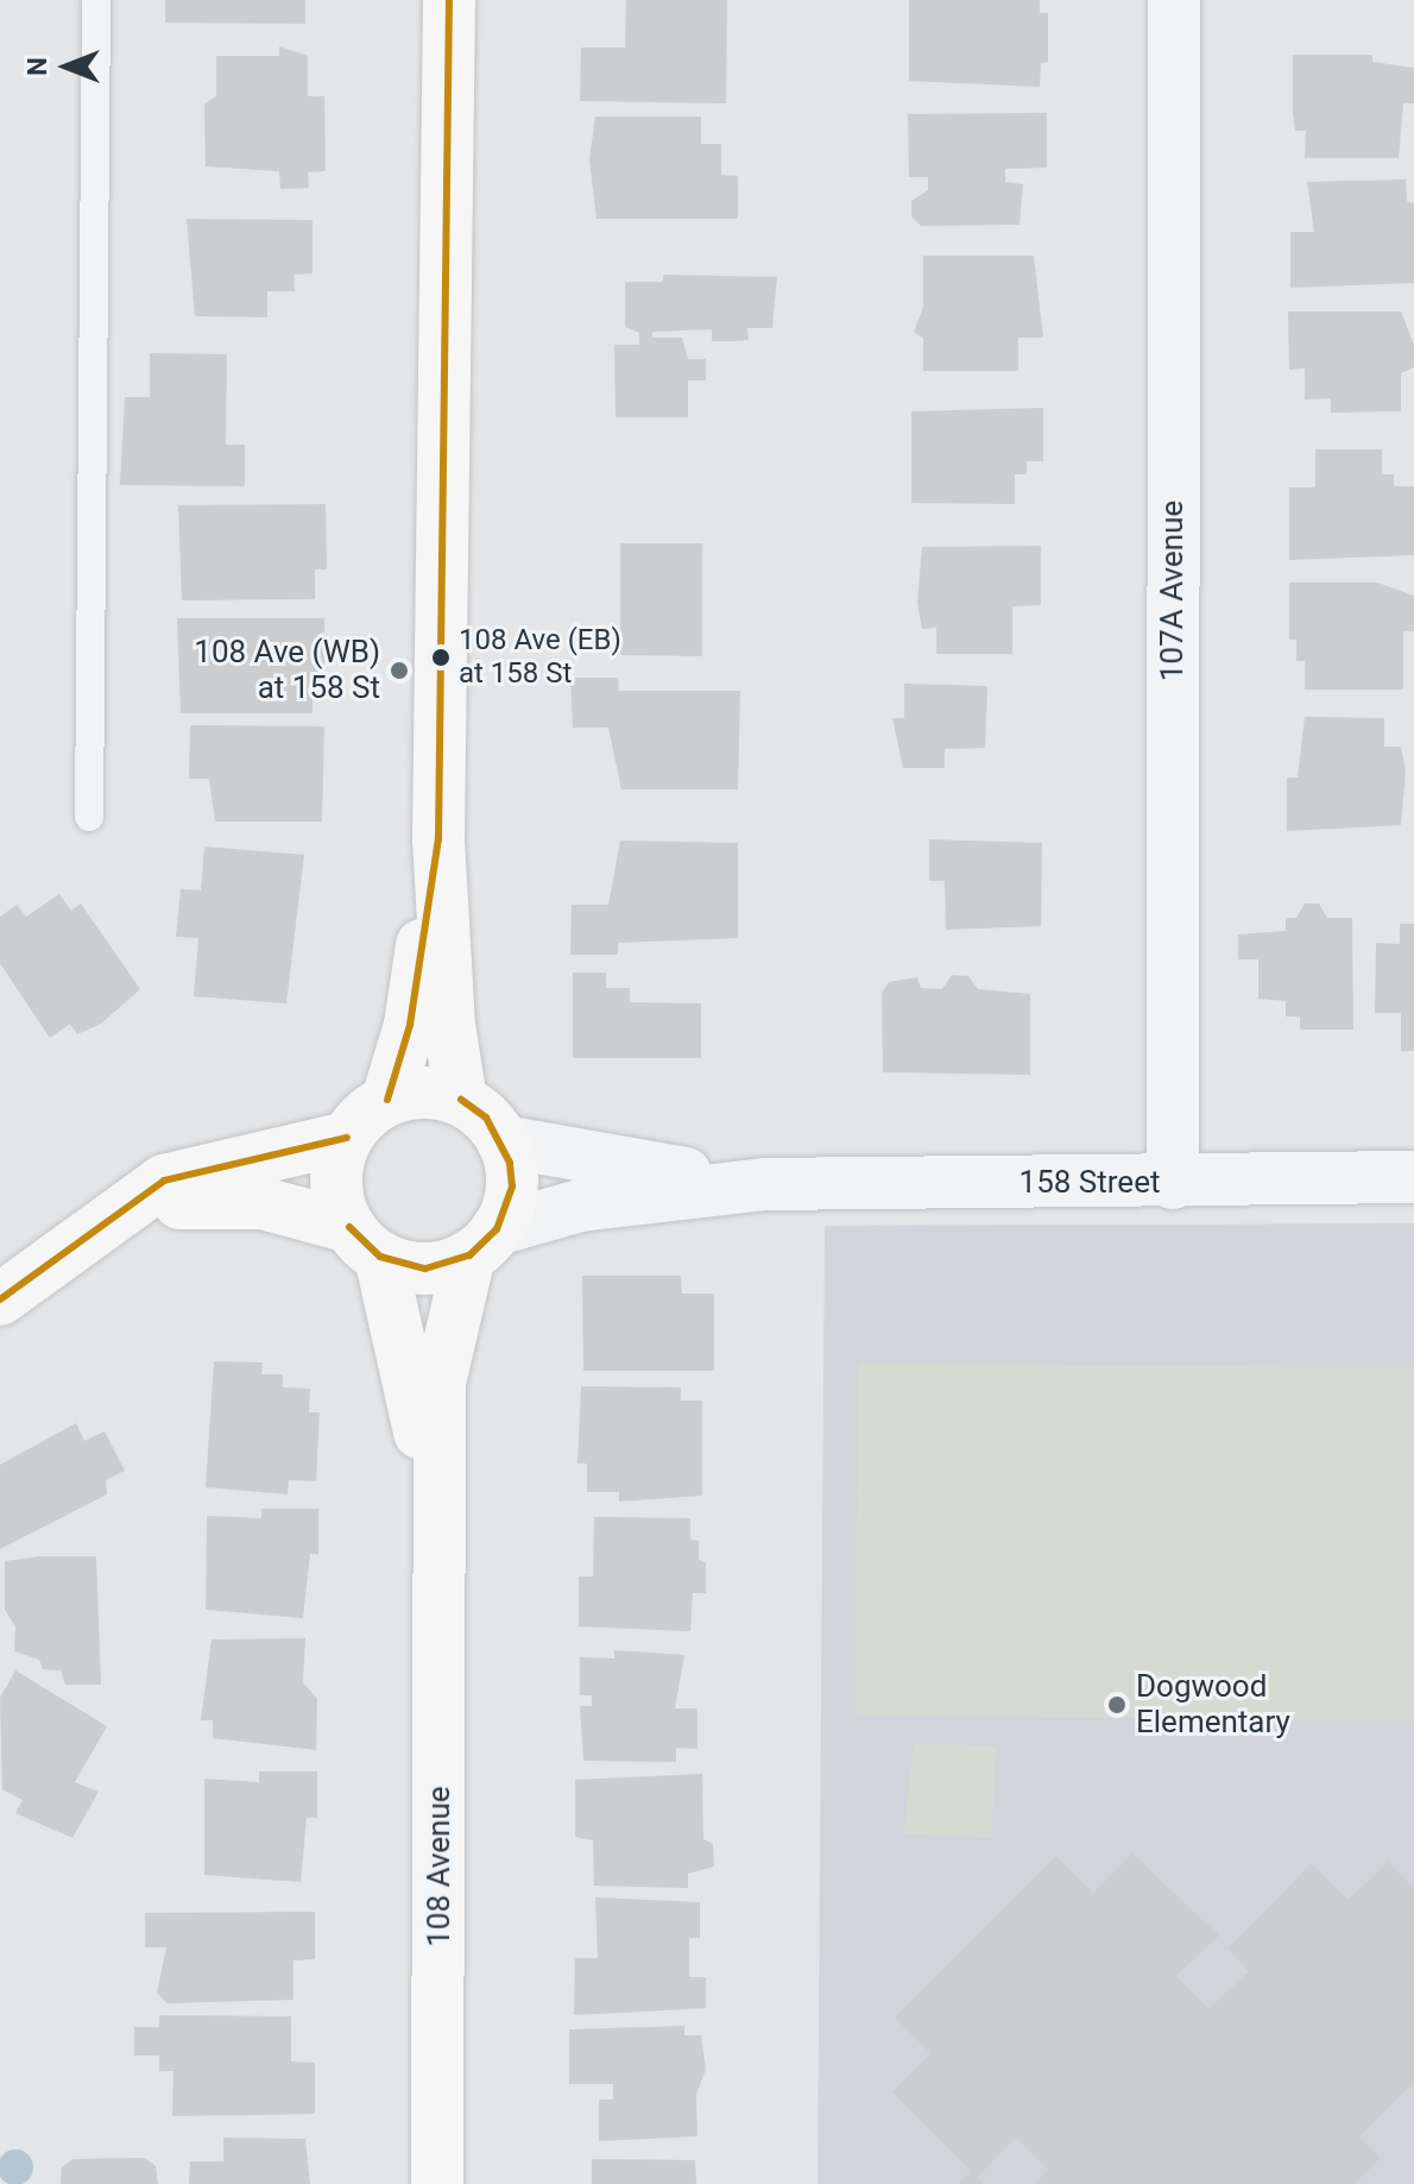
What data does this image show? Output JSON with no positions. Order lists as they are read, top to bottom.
{
  "streets": {
    "street": ["107A Avenue", "158 Street", "108 Avenue"]
  },
  "crossings": [
    ["107A Avenue", "158 Street"],
    ["158 Street", "108 Avenue"]
  ],
  "places": ["108 Ave (EB) at 158 St", "108 Ave (WB) at 158 St", "Dogwood Elementary"],
  "north": "left"
}
